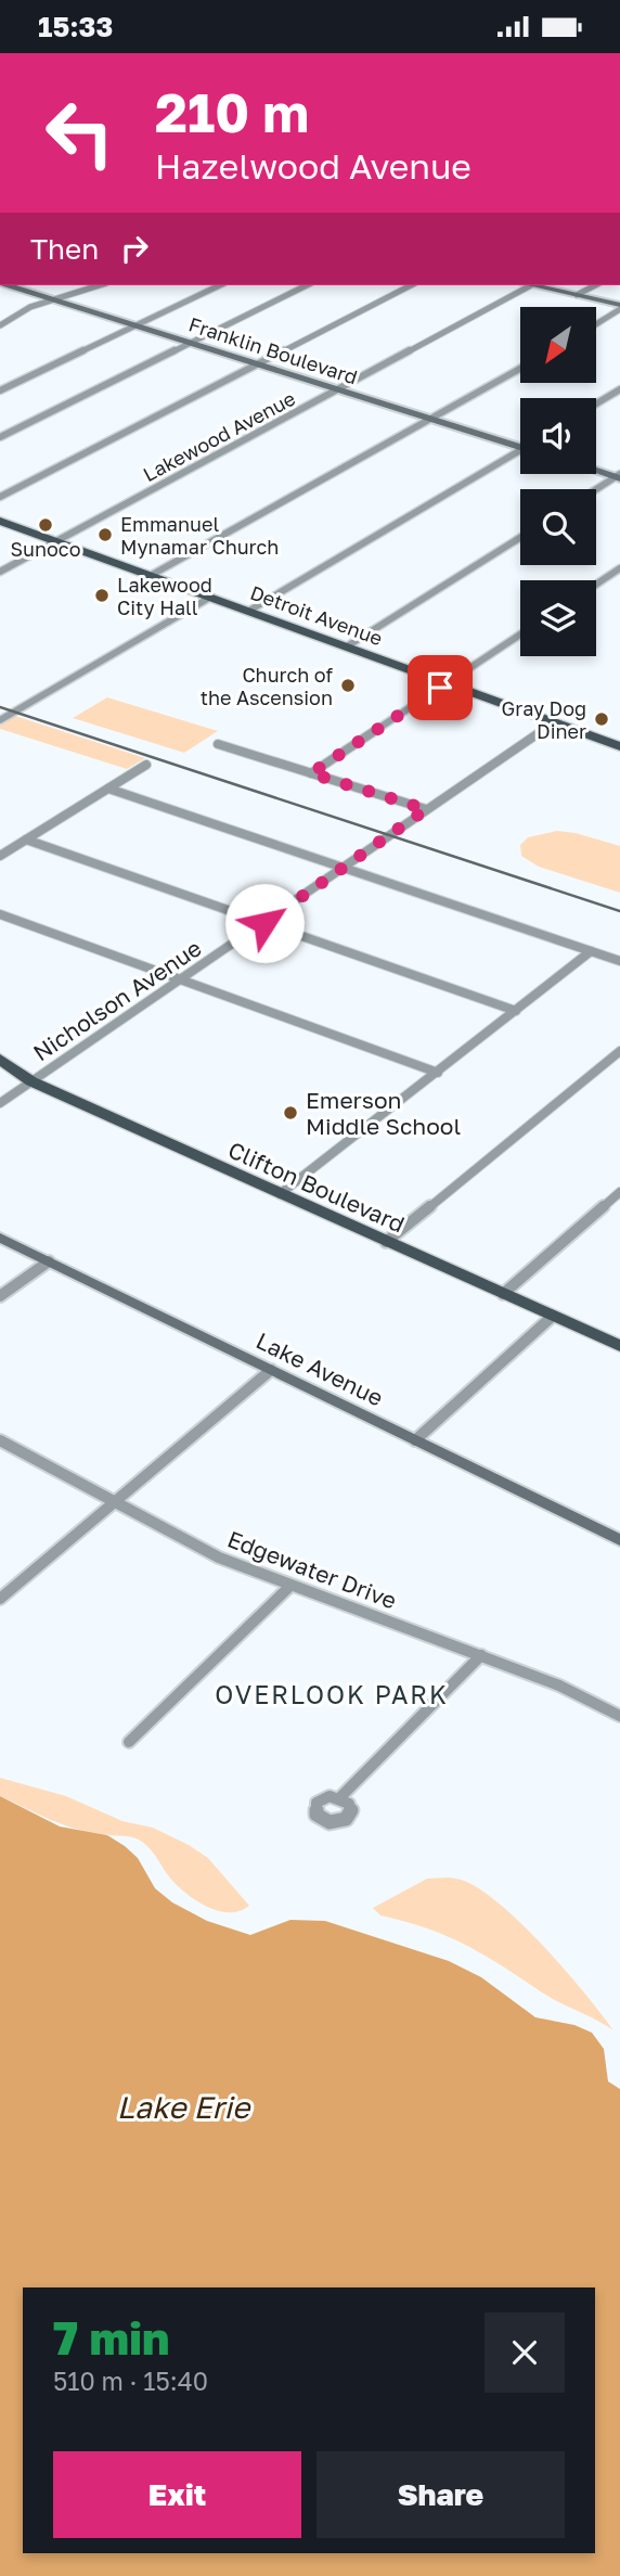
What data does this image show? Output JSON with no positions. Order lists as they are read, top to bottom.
{
  "streets": {
    "main road": ["Detroit Avenue", "Clifton Boulevard"],
    "street": [
      "Franklin Boulevard",
      "Lakewood Avenue",
      "Nicholson Avenue",
      "Lake Avenue",
      "Edgewater Drive"
    ]
  },
  "crossings": [
    ["Franklin Boulevard", "Lakewood Avenue"],
    ["Lakewood Avenue", "Detroit Avenue"],
    ["Detroit Avenue", "Nicholson Avenue"],
    ["Nicholson Avenue", "Clifton Boulevard"]
  ],
  "districts": ["OVERLOOK PARK"],
  "water": ["Lake Erie"],
  "places": [
    "Sunoco",
    "Emmanuel Mynamar Church",
    "Lakewood City Hall",
    "Church of the Ascension",
    "Gray Dog Diner",
    "Emerson Middle School"
  ],
  "north": "bottom left",
  "page": {
    "status": "15:33",
    "turn": ["210 m", "Hazelwood Avenue"],
    "then": "Then",
    "heading": ["7 min", "510 m · 15:40"],
    "buttons": ["Exit", "Share"]
  }
}
